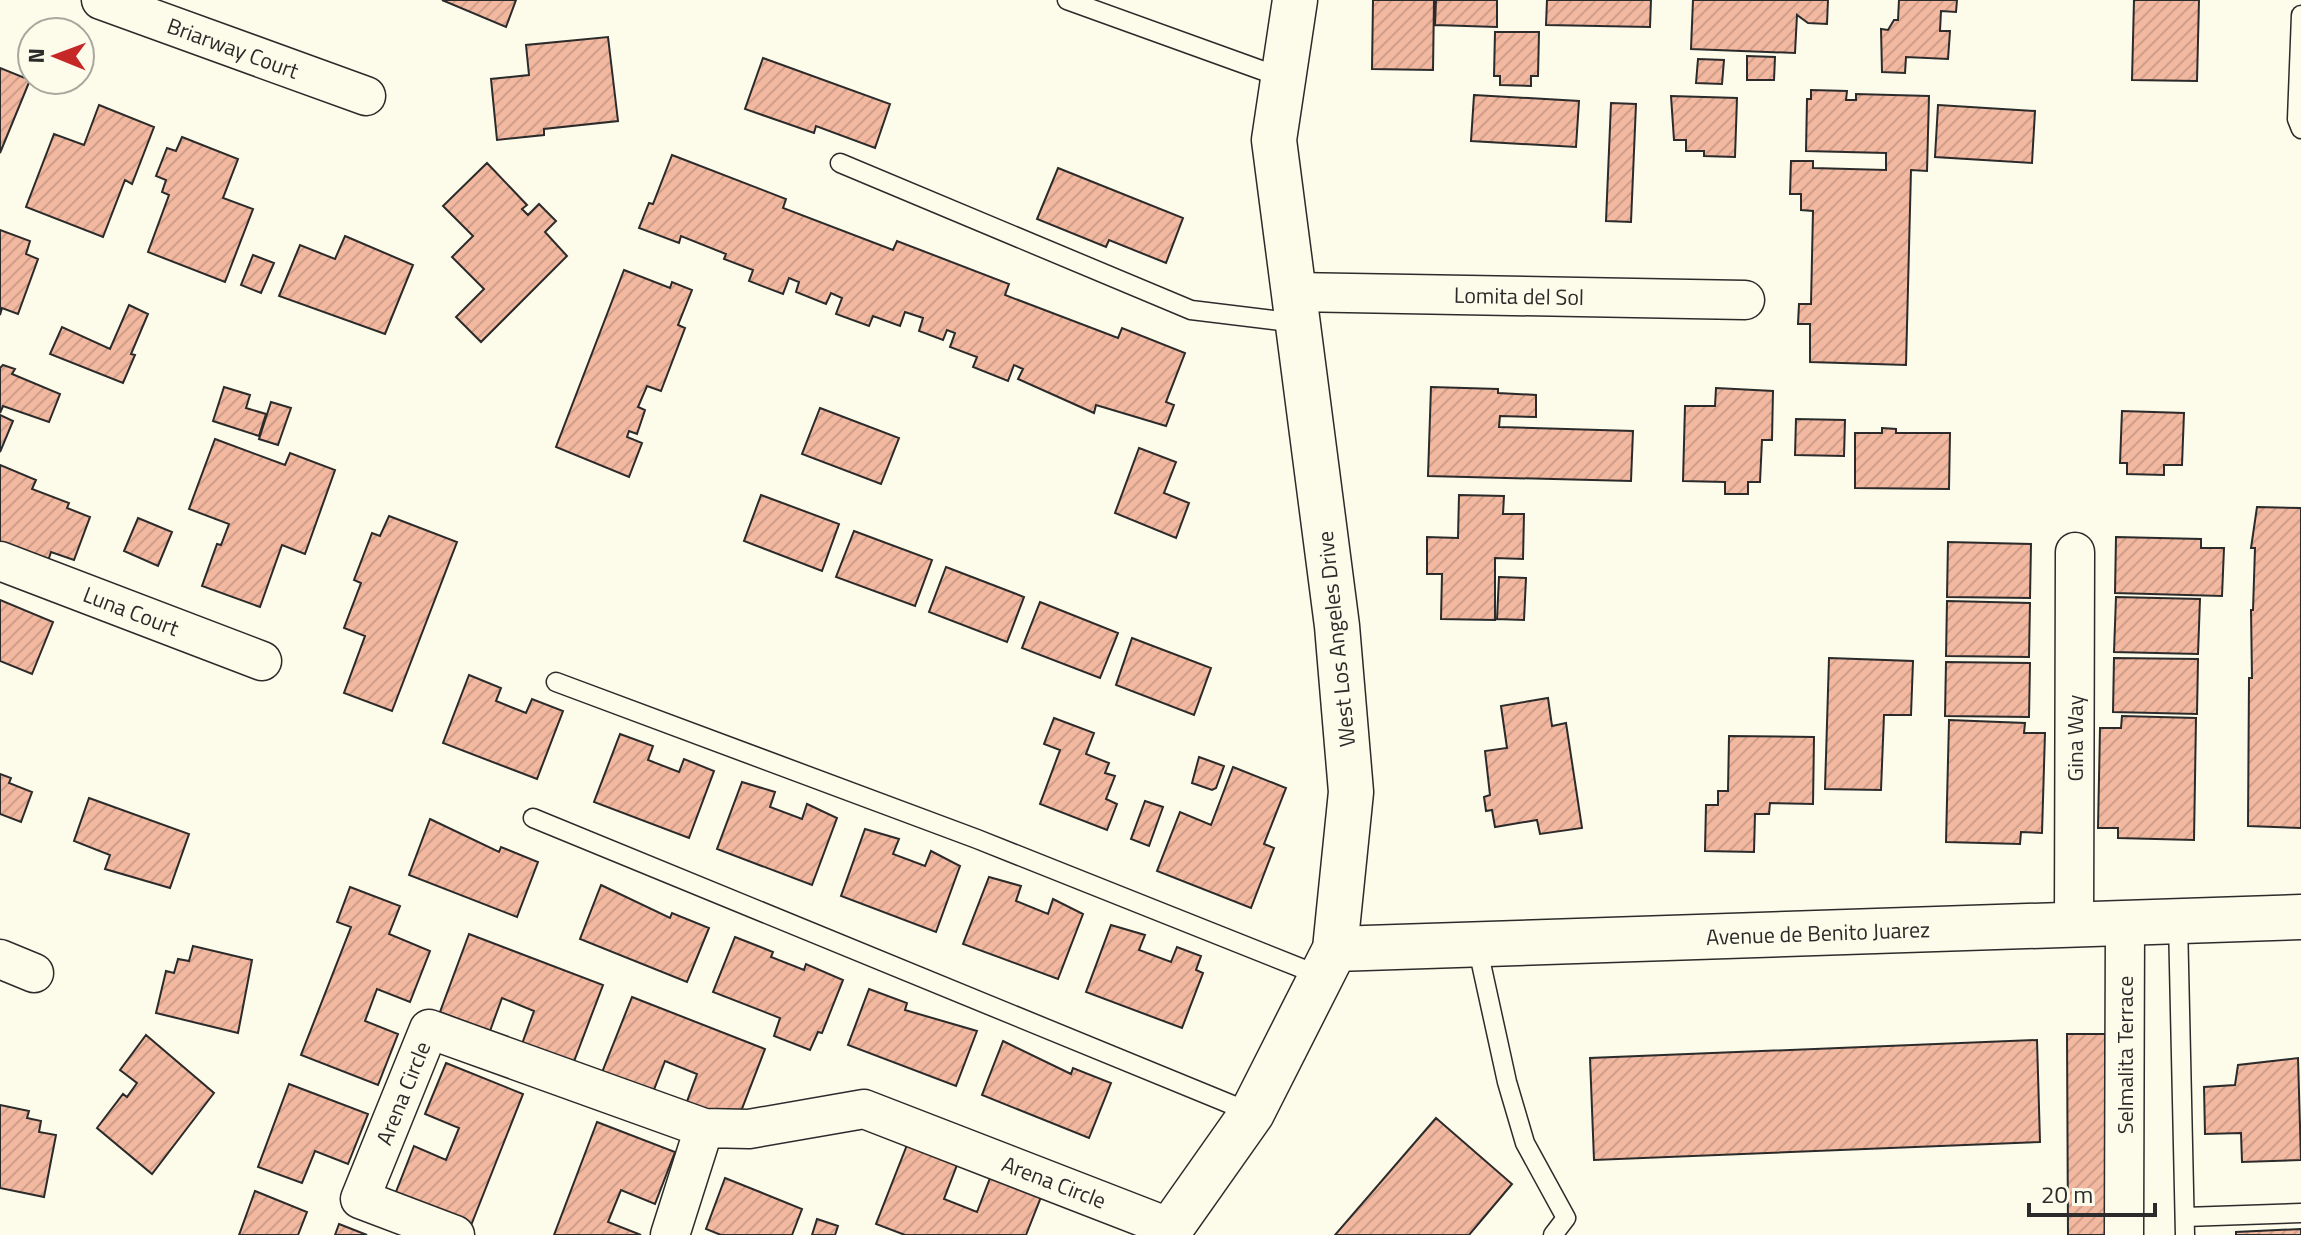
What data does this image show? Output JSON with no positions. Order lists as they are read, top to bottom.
{
  "streets": {
    "main road": ["West Los Angeles Drive", "Avenue de Benito Juarez"],
    "street": [
      "Briarway Court",
      "Lomita del Sol",
      "Luna Court",
      "Gina Way",
      "Selmalita Terrace",
      "Arena Circle"
    ]
  },
  "crossings": [
    ["Lomita del Sol", "West Los Angeles Drive"],
    ["West Los Angeles Drive", "Avenue de Benito Juarez"],
    ["West Los Angeles Drive", "Arena Circle"],
    ["Gina Way", "Avenue de Benito Juarez"],
    ["Avenue de Benito Juarez", "Selmalita Terrace"]
  ],
  "scale_bar": "20 m",
  "north": "left"
}
